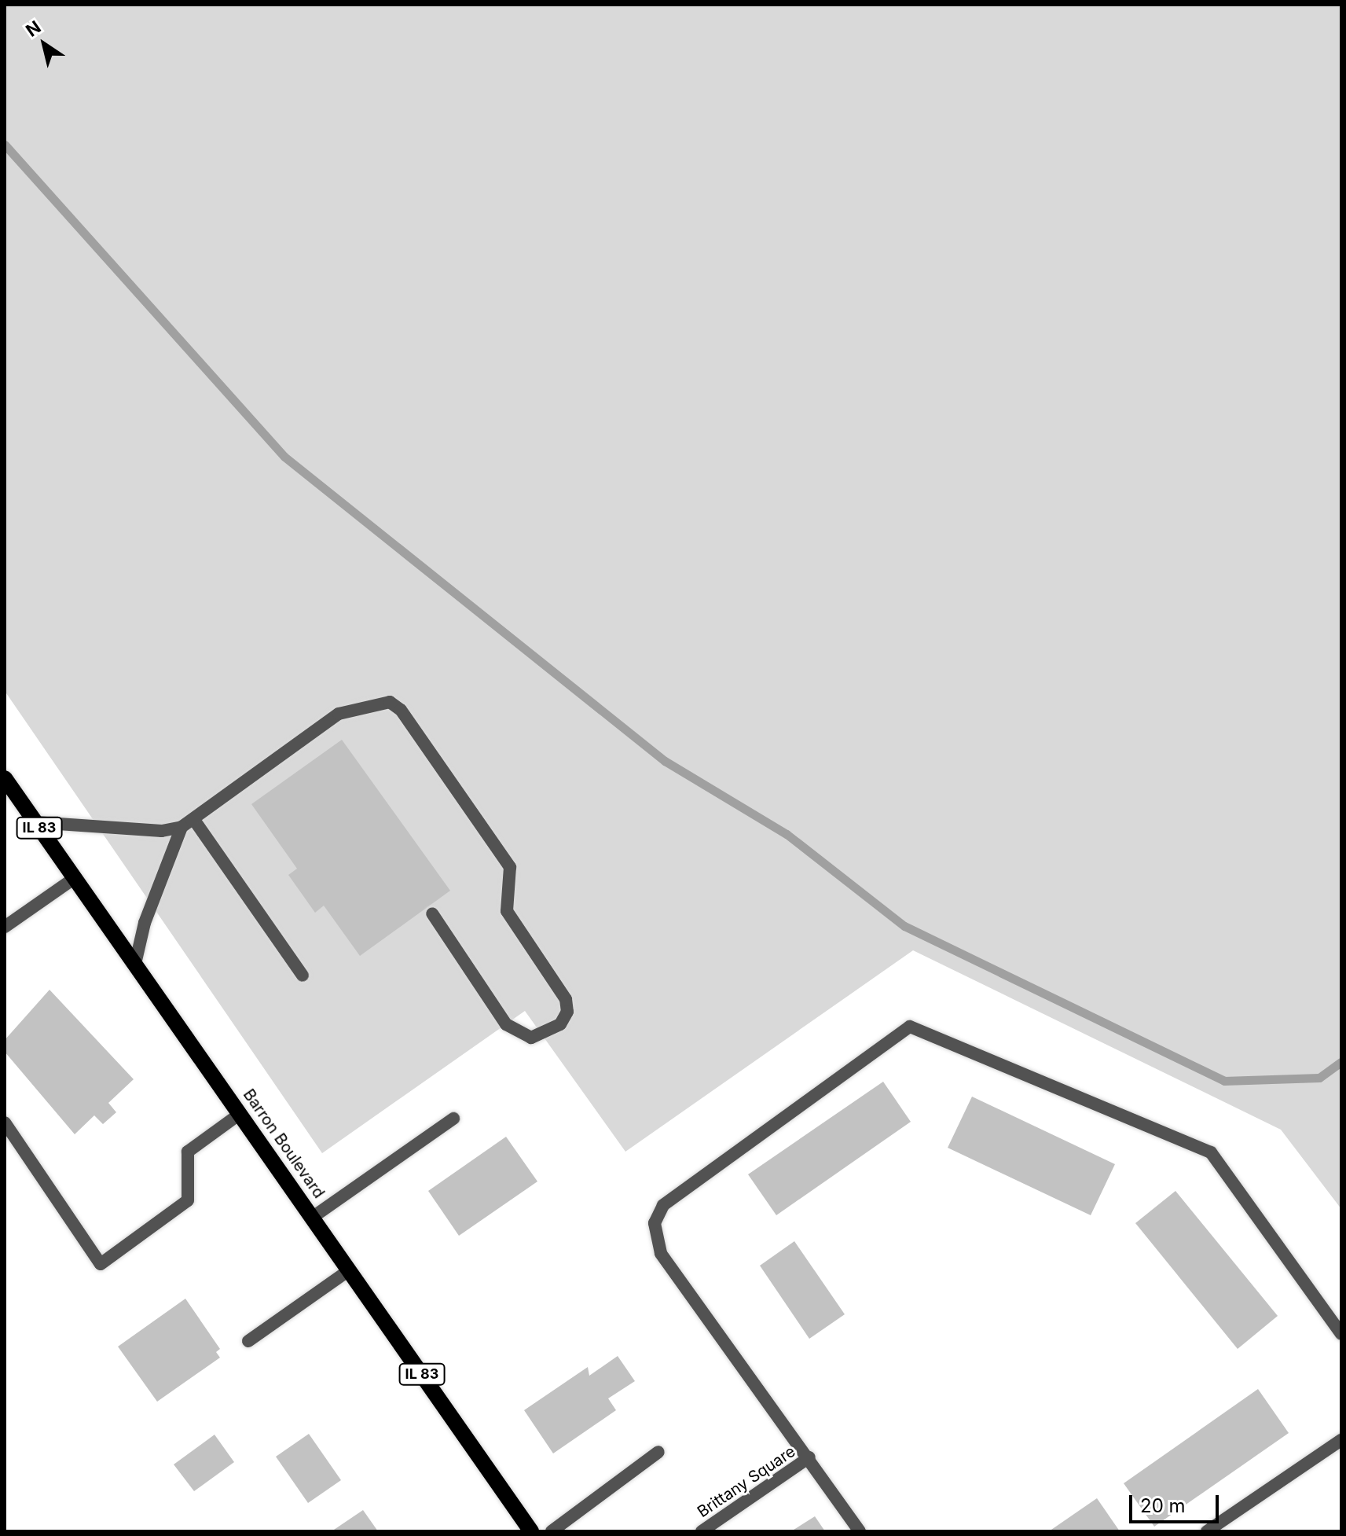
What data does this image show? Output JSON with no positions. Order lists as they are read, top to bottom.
{
  "streets": {
    "main road": ["IL 83", "Barron Boulevard"],
    "lane": ["Brittany Square"]
  },
  "scale_bar": "20 m",
  "north": "top left"
}
